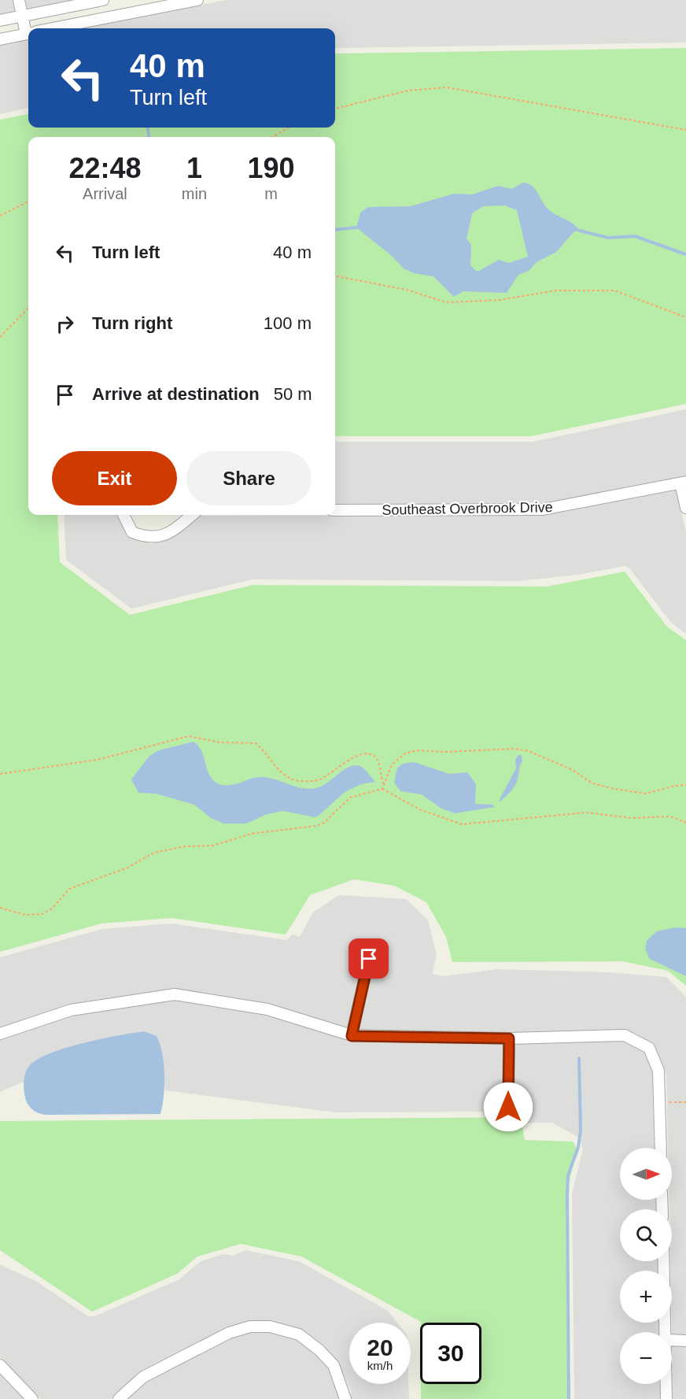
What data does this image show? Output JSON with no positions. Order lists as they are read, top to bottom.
{
  "streets": {
    "street": ["Southeast Overbrook Drive"]
  },
  "north": "right",
  "page": {
    "turn": ["40 m", "Turn left"],
    "eta": [
      "22:48",
      "Arrival",
      "1",
      "min",
      "190",
      "m"
    ],
    "list": [
      {
        "name": "Turn left",
        "value": "40 m"
      },
      {
        "name": "Turn right",
        "value": "100 m"
      },
      {
        "name": "Arrive at destination",
        "value": "50 m"
      }
    ],
    "buttons": ["Exit", "Share"],
    "map_buttons": ["+", "−"],
    "speed": "20 km/h",
    "limit": "30"
  }
}
